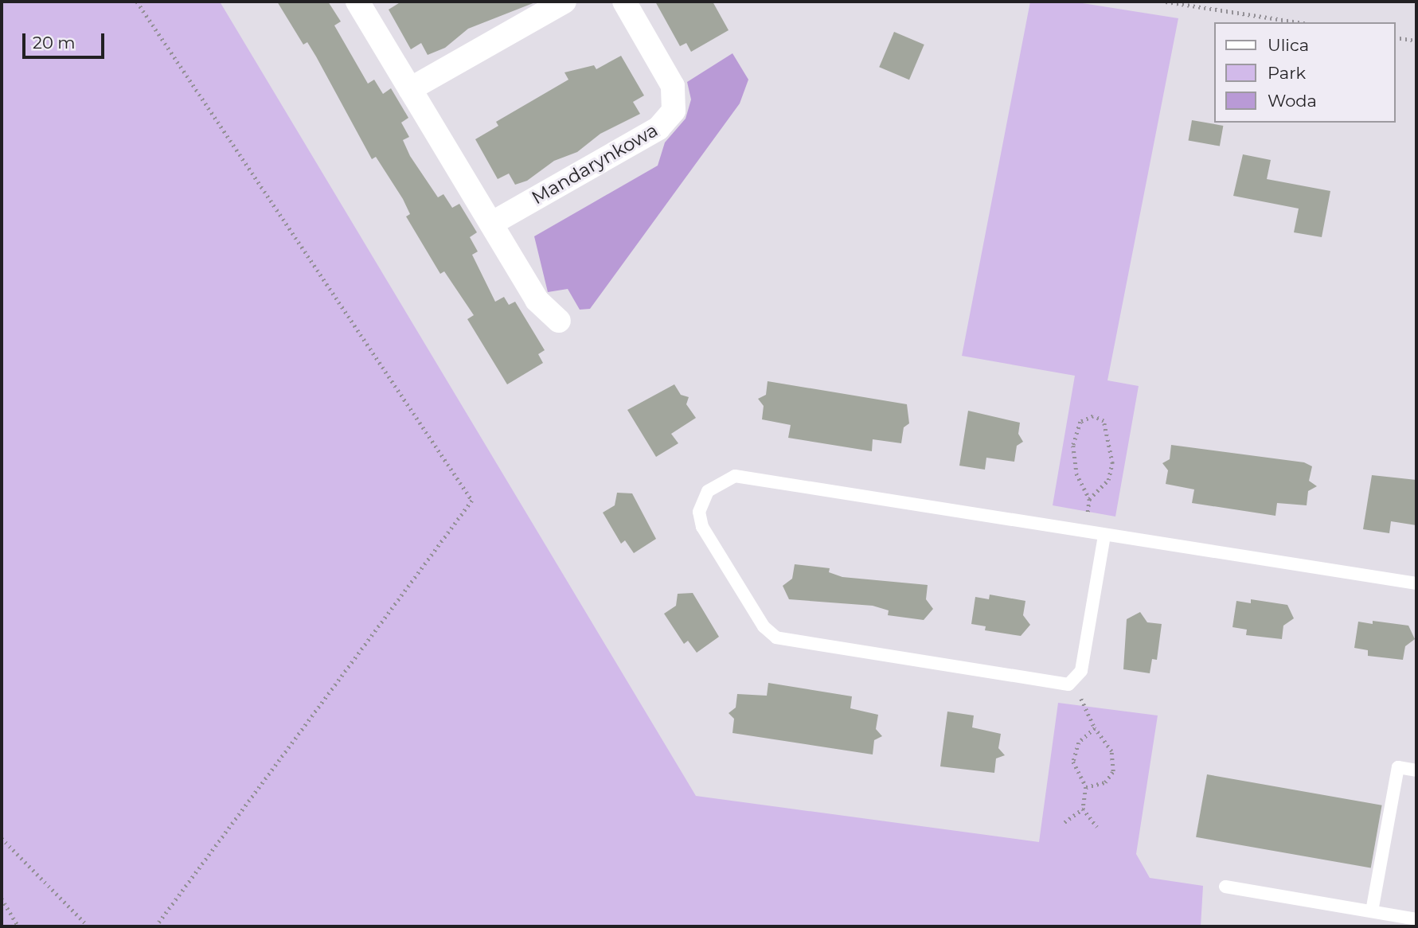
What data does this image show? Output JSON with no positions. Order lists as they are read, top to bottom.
{
  "streets": {
    "street": ["Mandarynkowa"]
  },
  "legend": ["Ulica", "Park", "Woda"],
  "scale_bar": "20 m"
}
